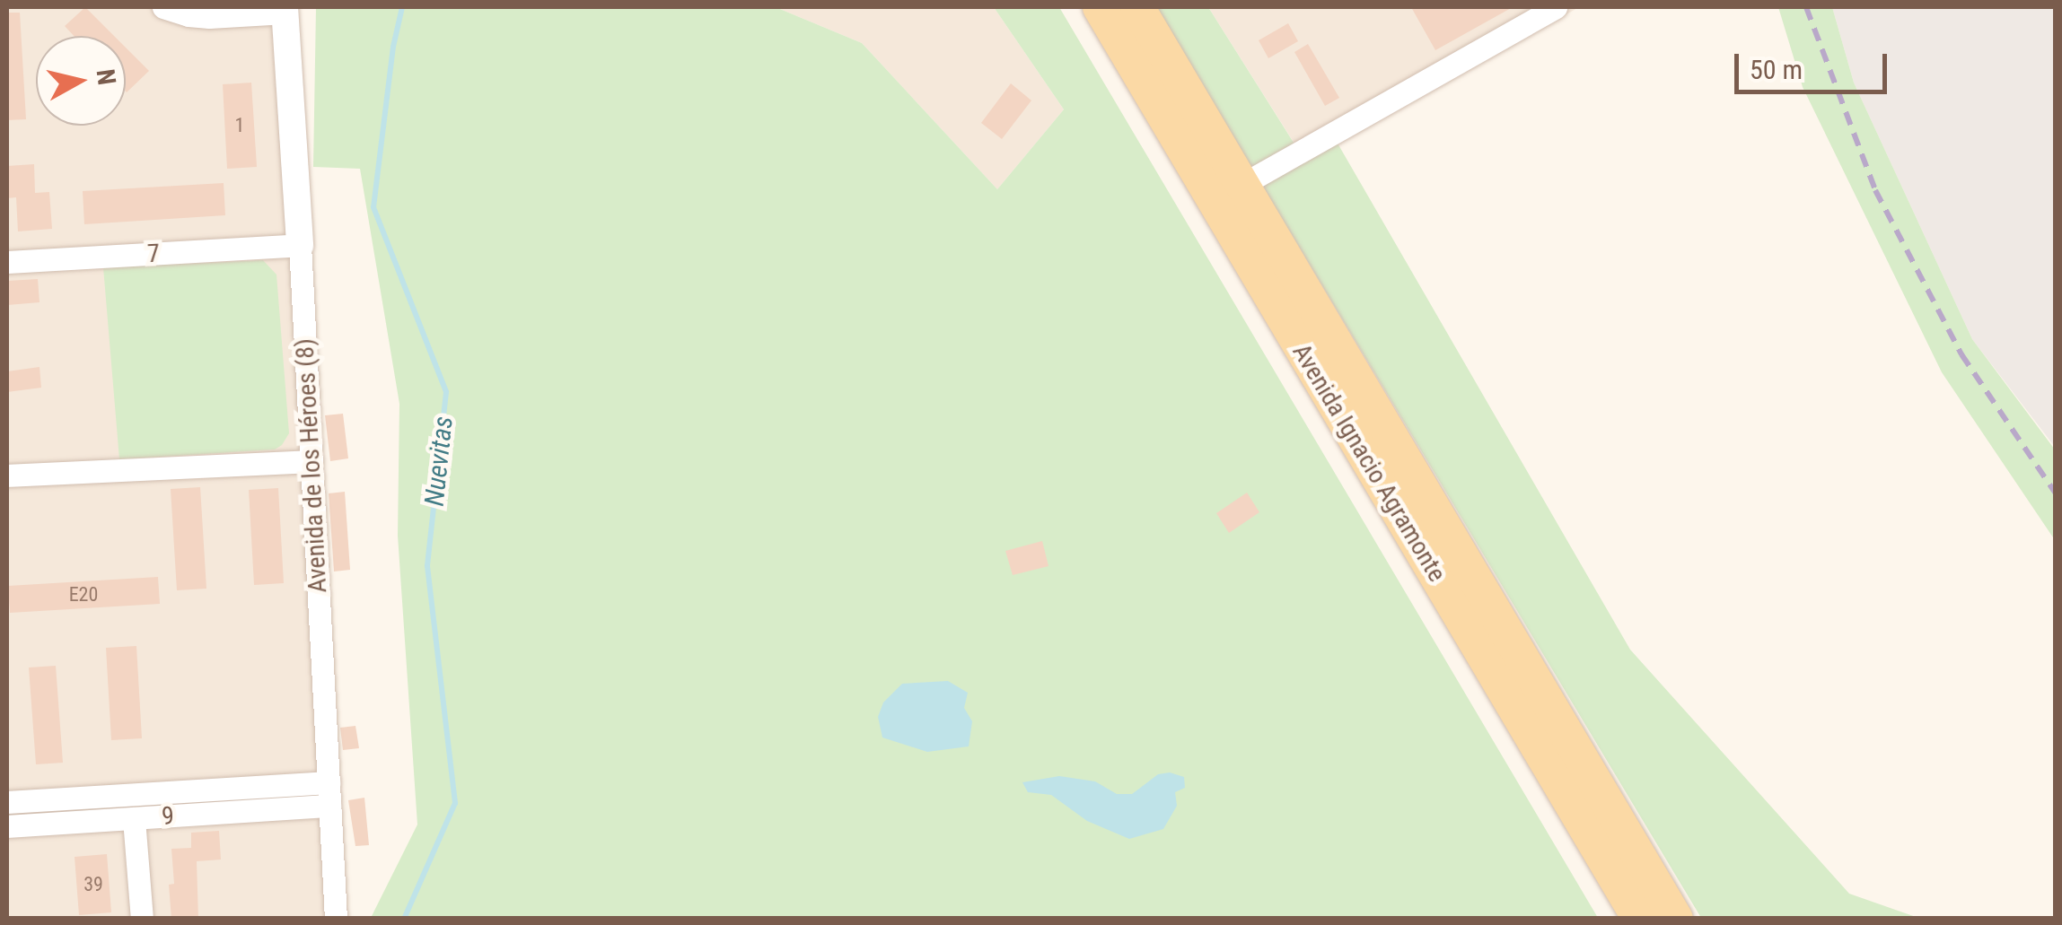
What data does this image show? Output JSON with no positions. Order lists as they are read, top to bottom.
{
  "streets": {
    "main road": ["Avenida Ignacio Agramonte"],
    "street": ["7", "Avenida de los Héroes (8)", "9"]
  },
  "crossings": [
    ["7", "Avenida de los Héroes (8)"],
    ["Avenida de los Héroes (8)", "9"]
  ],
  "water": ["Nuevitas"],
  "house_numbers": ["1", "E20", "39"],
  "scale_bar": "50 m",
  "north": "right"
}
